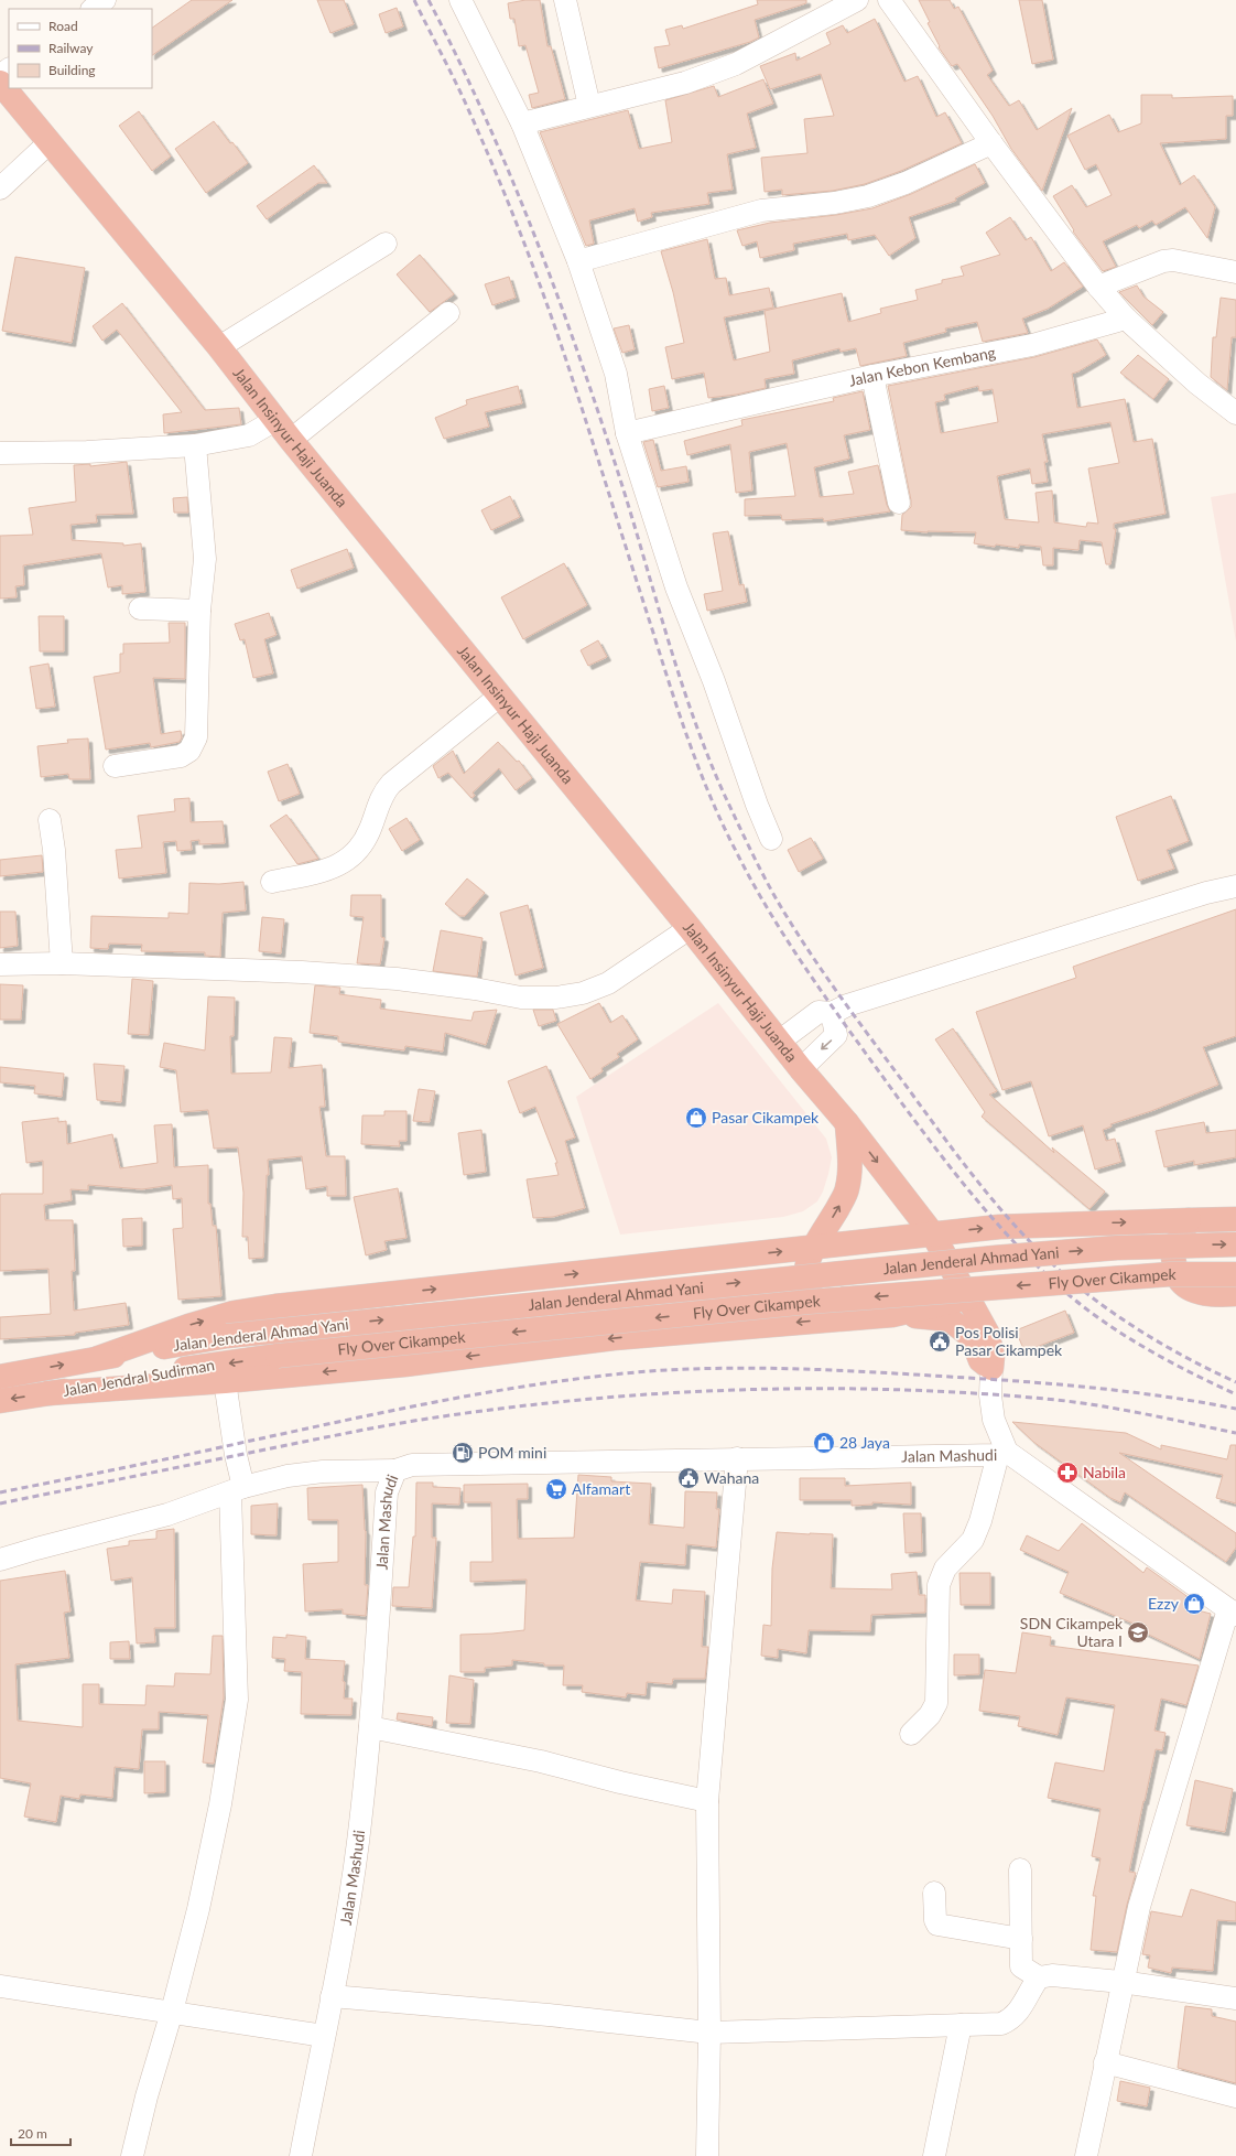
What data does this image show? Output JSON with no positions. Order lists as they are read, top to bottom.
{
  "streets": {
    "highway": [
      "Jalan Insinyur Haji Juanda",
      "Jalan Jenderal Ahmad Yani",
      "Fly Over Cikampek",
      "Jalan Jendral Sudirman"
    ],
    "street": ["Jalan Kebon Kembang", "Jalan Mashudi"]
  },
  "crossings": [
    ["Fly Over Cikampek", "Jalan Jendral Sudirman"]
  ],
  "places": {
    "shop": ["Pasar Cikampek", "28 Jaya", "Ezzy"],
    "public building": ["Pos Polisi Pasar Cikampek", "Wahana"],
    "fuel station": ["POM mini"],
    "pharmacy": ["Nabila"],
    "supermarket": ["Alfamart"],
    "school or university": ["SDN Cikampek Utara I"]
  },
  "legend": ["Road", "Railway", "Building"],
  "scale_bar": "20 m"
}
